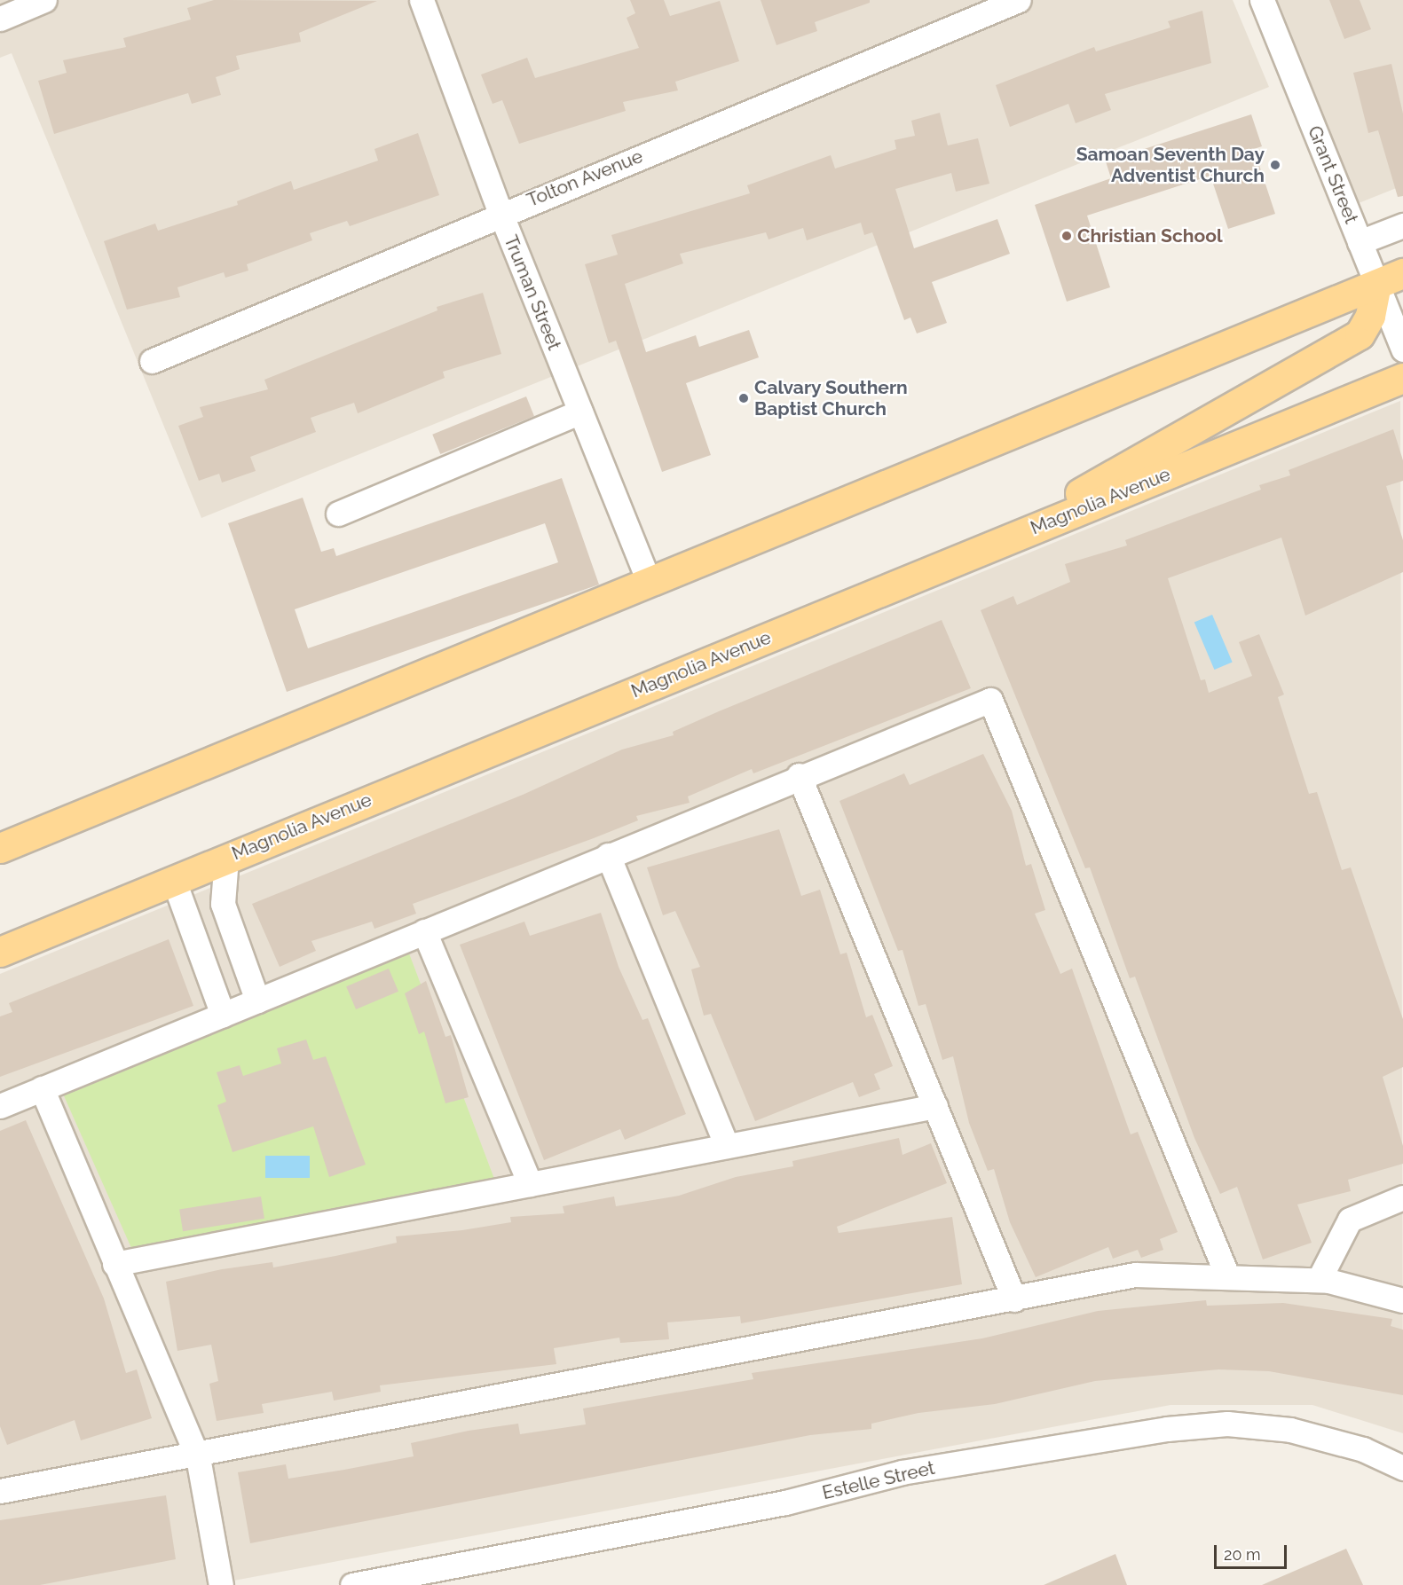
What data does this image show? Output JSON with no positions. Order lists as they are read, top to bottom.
{
  "streets": {
    "main road": ["Magnolia Avenue"],
    "street": [
      "Grant Street",
      "Tolton Avenue",
      "Truman Street",
      "Estelle Street"
    ]
  },
  "crossings": [
    ["Tolton Avenue", "Truman Street"]
  ],
  "places": ["Samoan Seventh Day Adventist Church", "Christian School", "Calvary Southern Baptist Church"],
  "scale_bar": "20 m"
}
